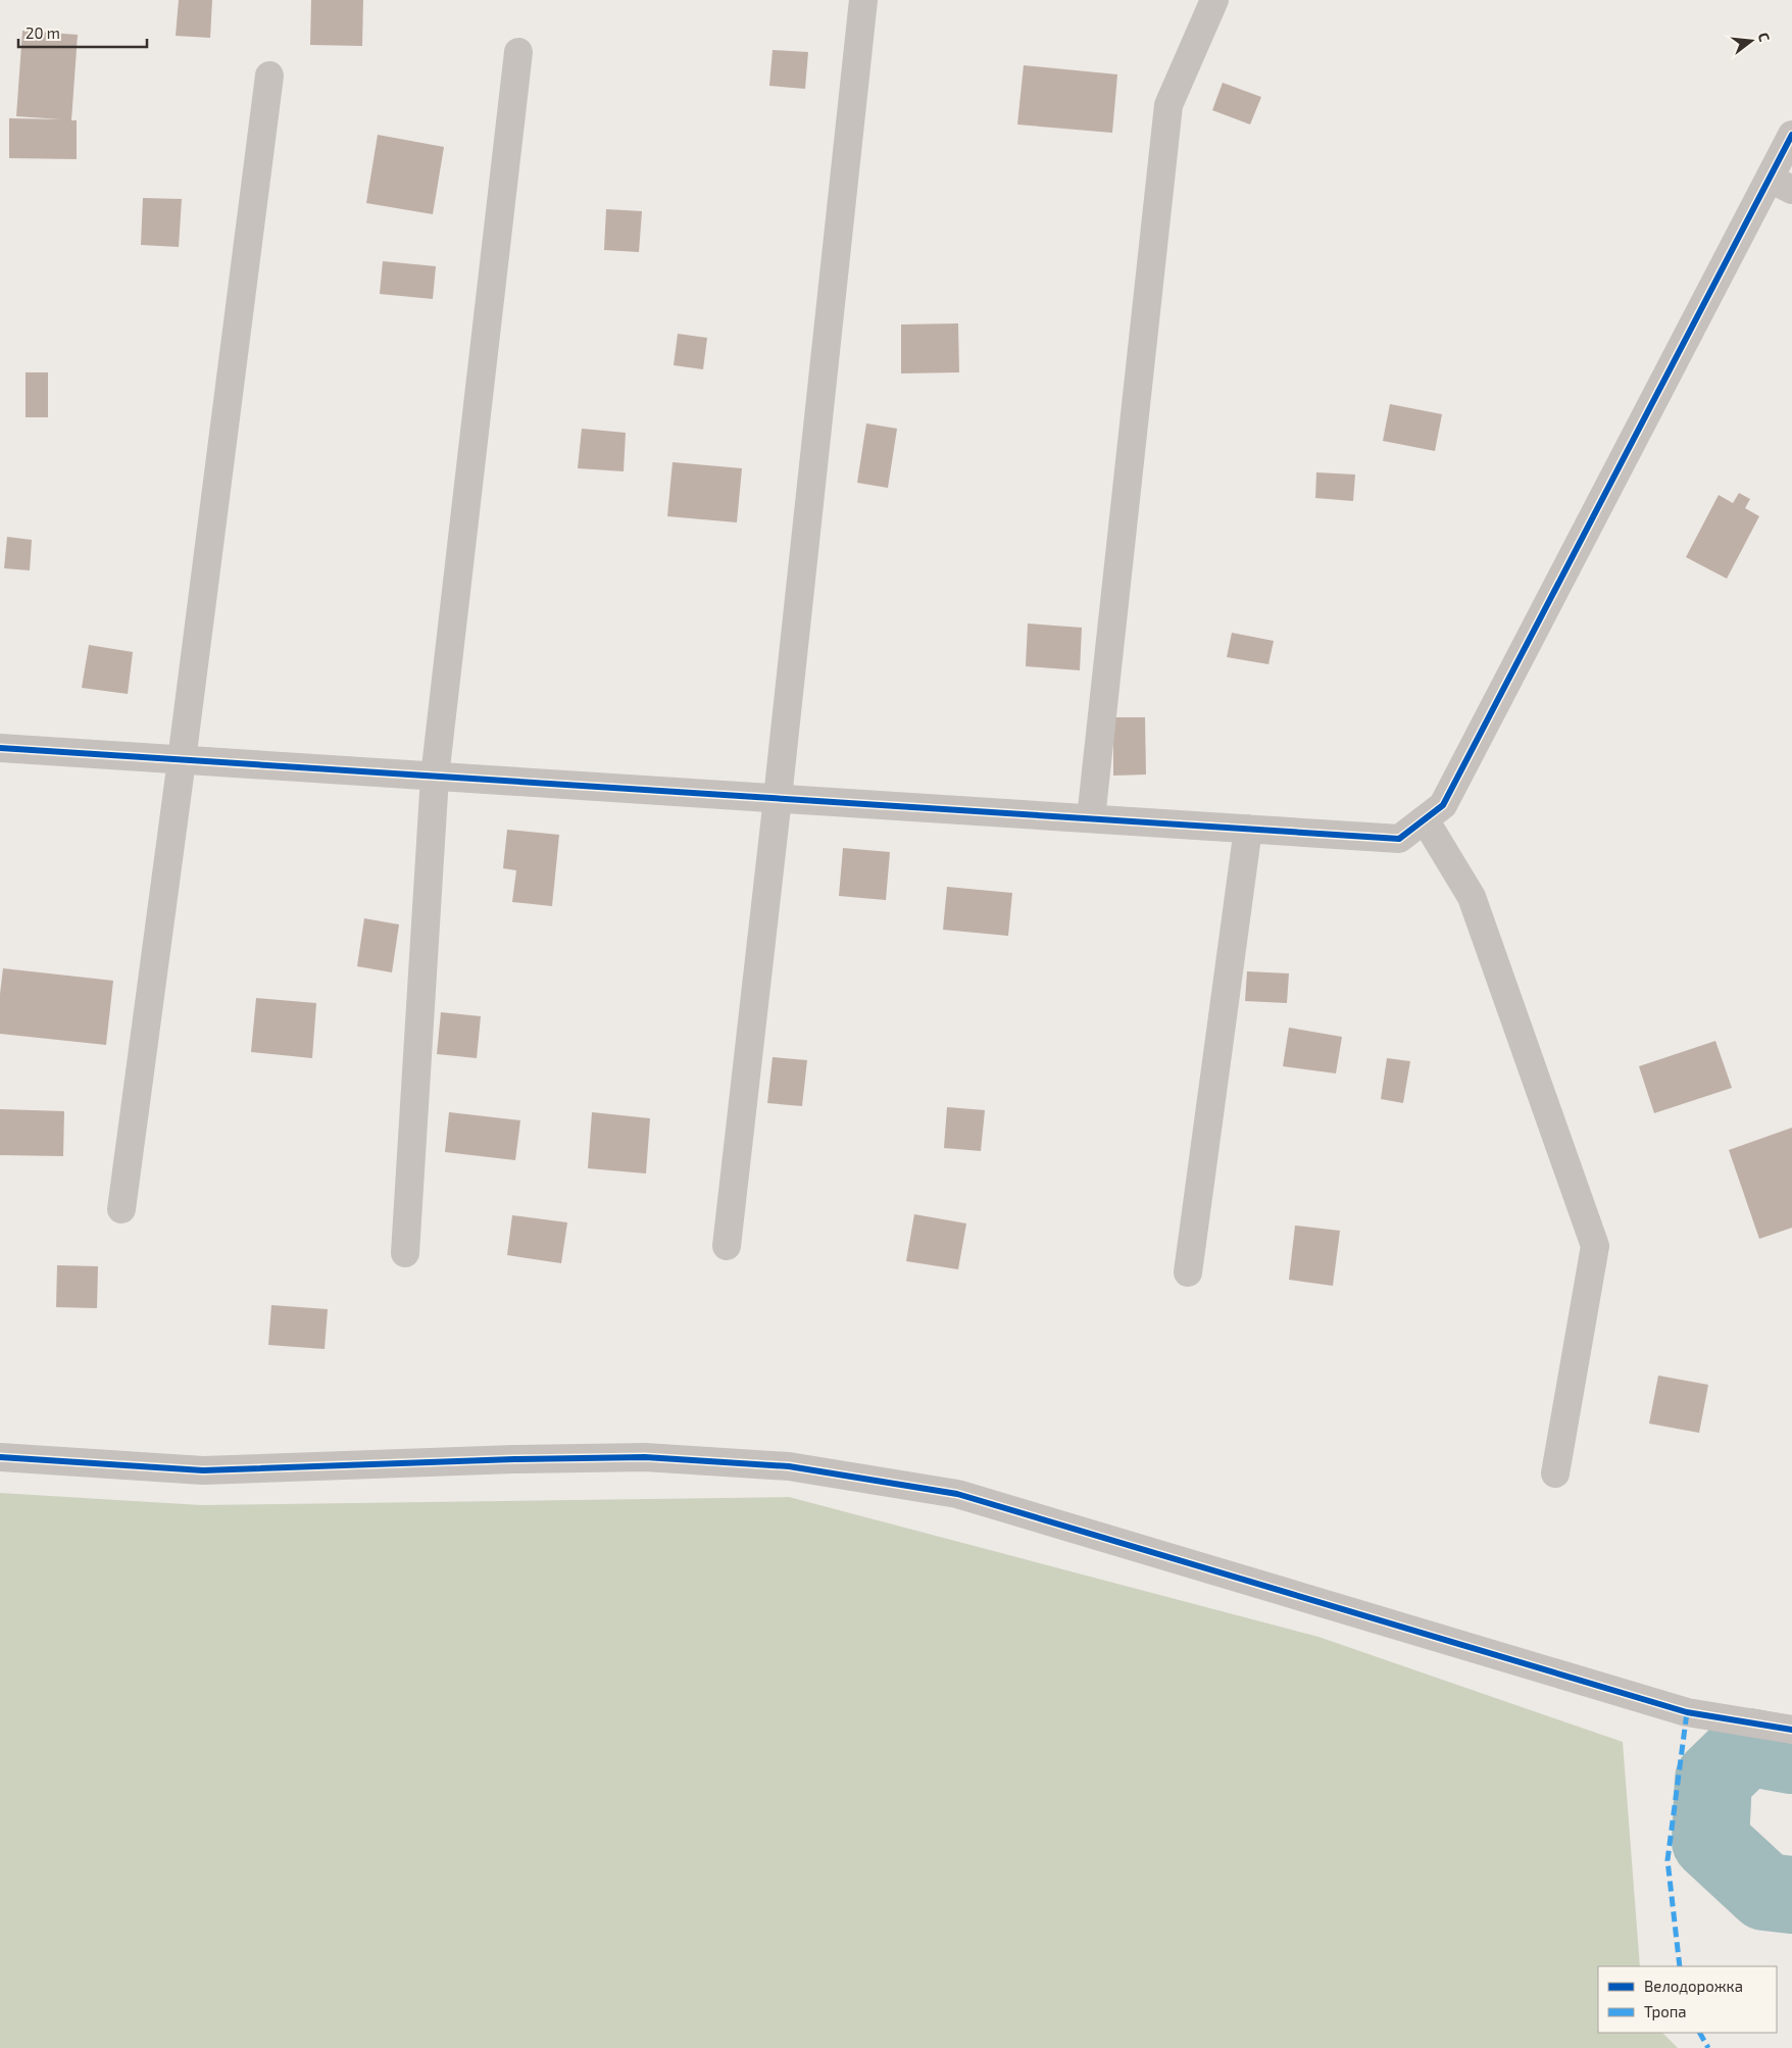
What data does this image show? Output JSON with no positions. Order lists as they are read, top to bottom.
{
  "legend": ["Велодорожка", "Тропа"],
  "scale_bar": "20 m",
  "north": "right"
}
